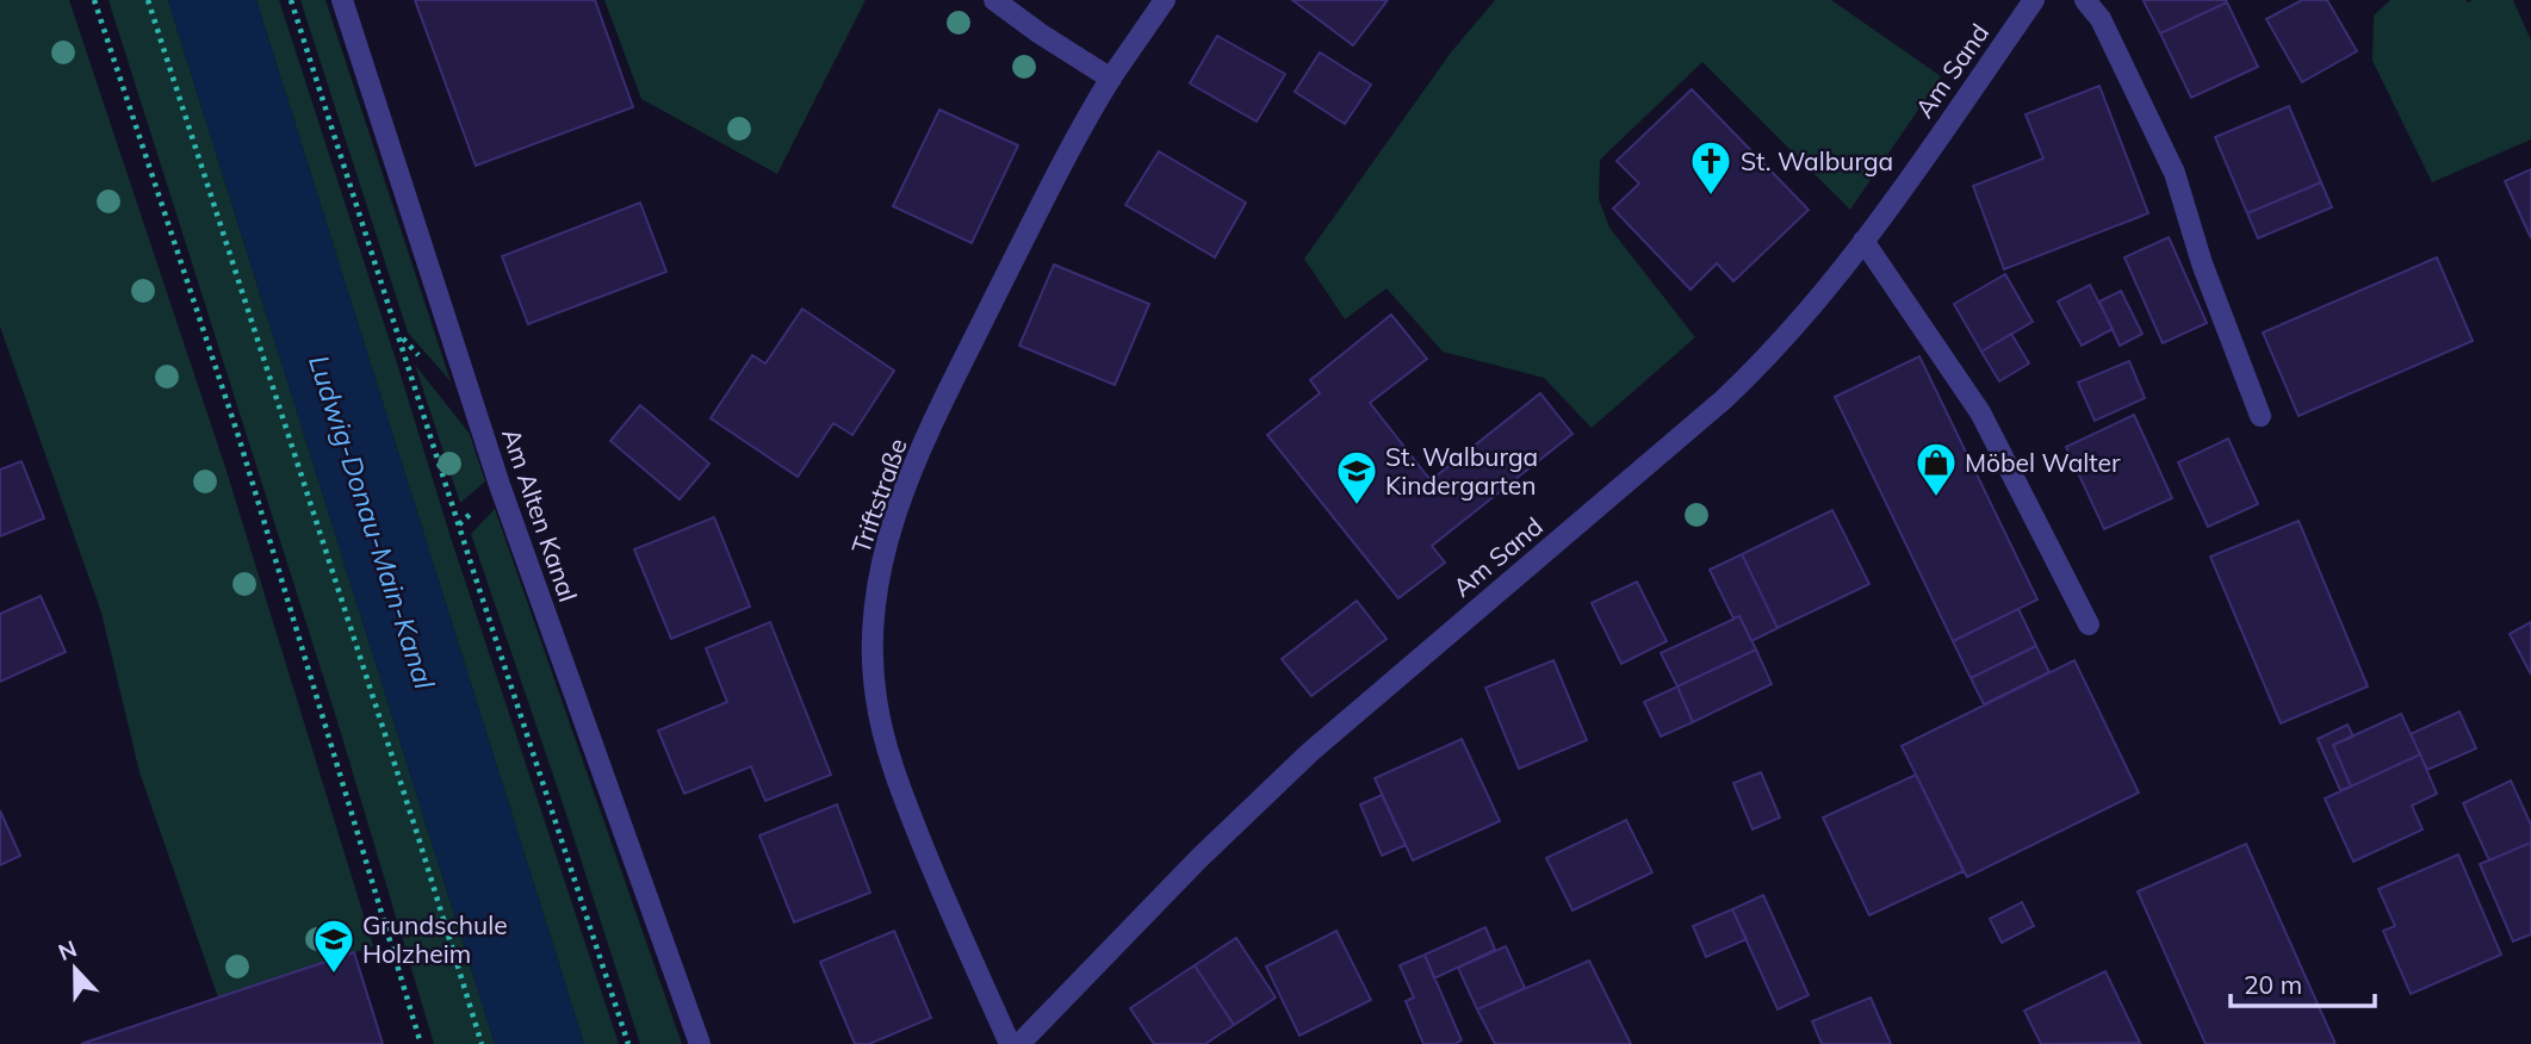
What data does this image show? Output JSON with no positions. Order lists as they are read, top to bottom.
{
  "streets": {
    "street": ["Am Sand", "Triftstraße", "Am Alten Kanal"]
  },
  "water": ["Ludwig-Donau-Main-Kanal"],
  "places": {
    "church": ["St. Walburga"],
    "shop": ["Möbel Walter"],
    "school or university": ["St. Walburga Kindergarten", "Grundschule Holzheim"]
  },
  "scale_bar": "20 m",
  "north": "top"
}
